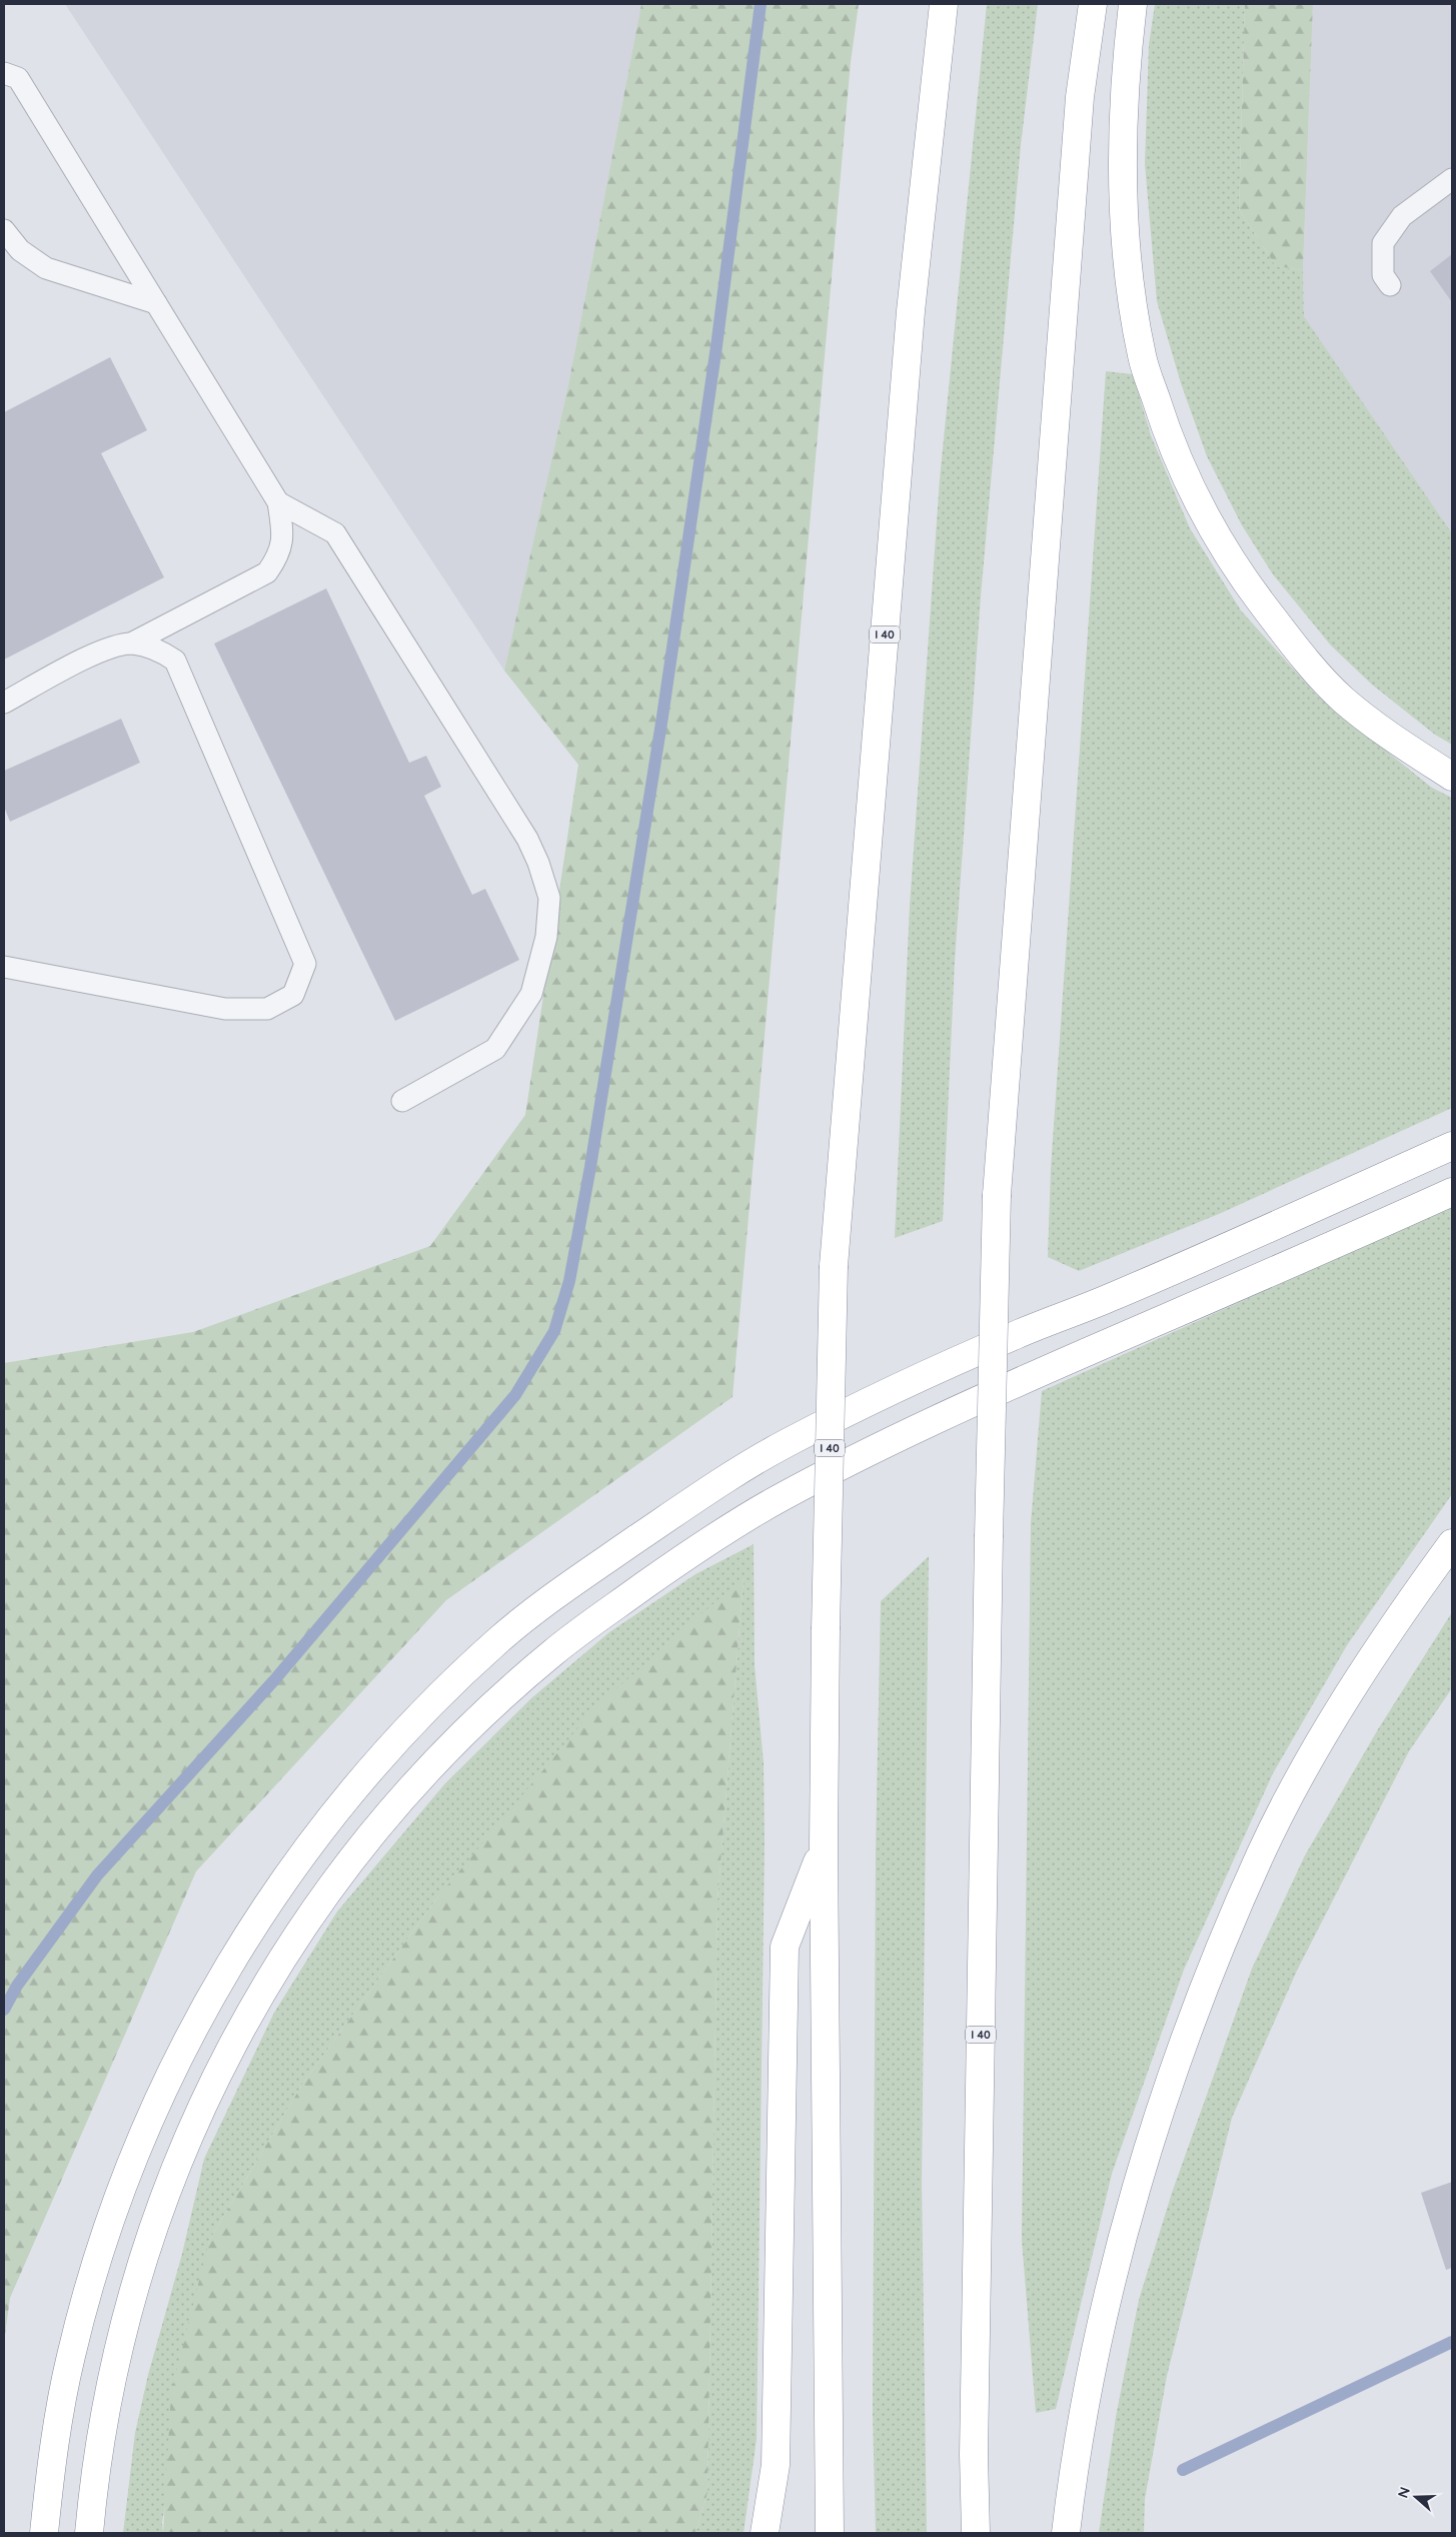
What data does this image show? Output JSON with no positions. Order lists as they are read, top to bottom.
{
  "streets": {
    "highway": ["I 40"]
  },
  "north": "left"
}
